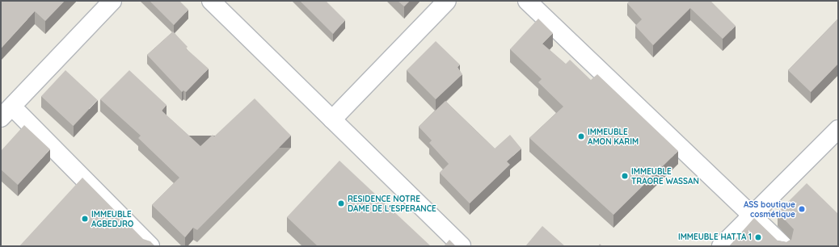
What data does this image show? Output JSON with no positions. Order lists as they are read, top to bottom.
{
  "places": [
    "IMMEUBLE AMON KARIM",
    "IMMEUBLE TRAORE WASSAN",
    "RESIDENCE NOTRE DAME DE L'ESPERANCE",
    "ASS boutique cosmétique",
    "IMMEUBLE AGBEDJRO",
    "IMMEUBLE HATTA 1"
  ]
}
